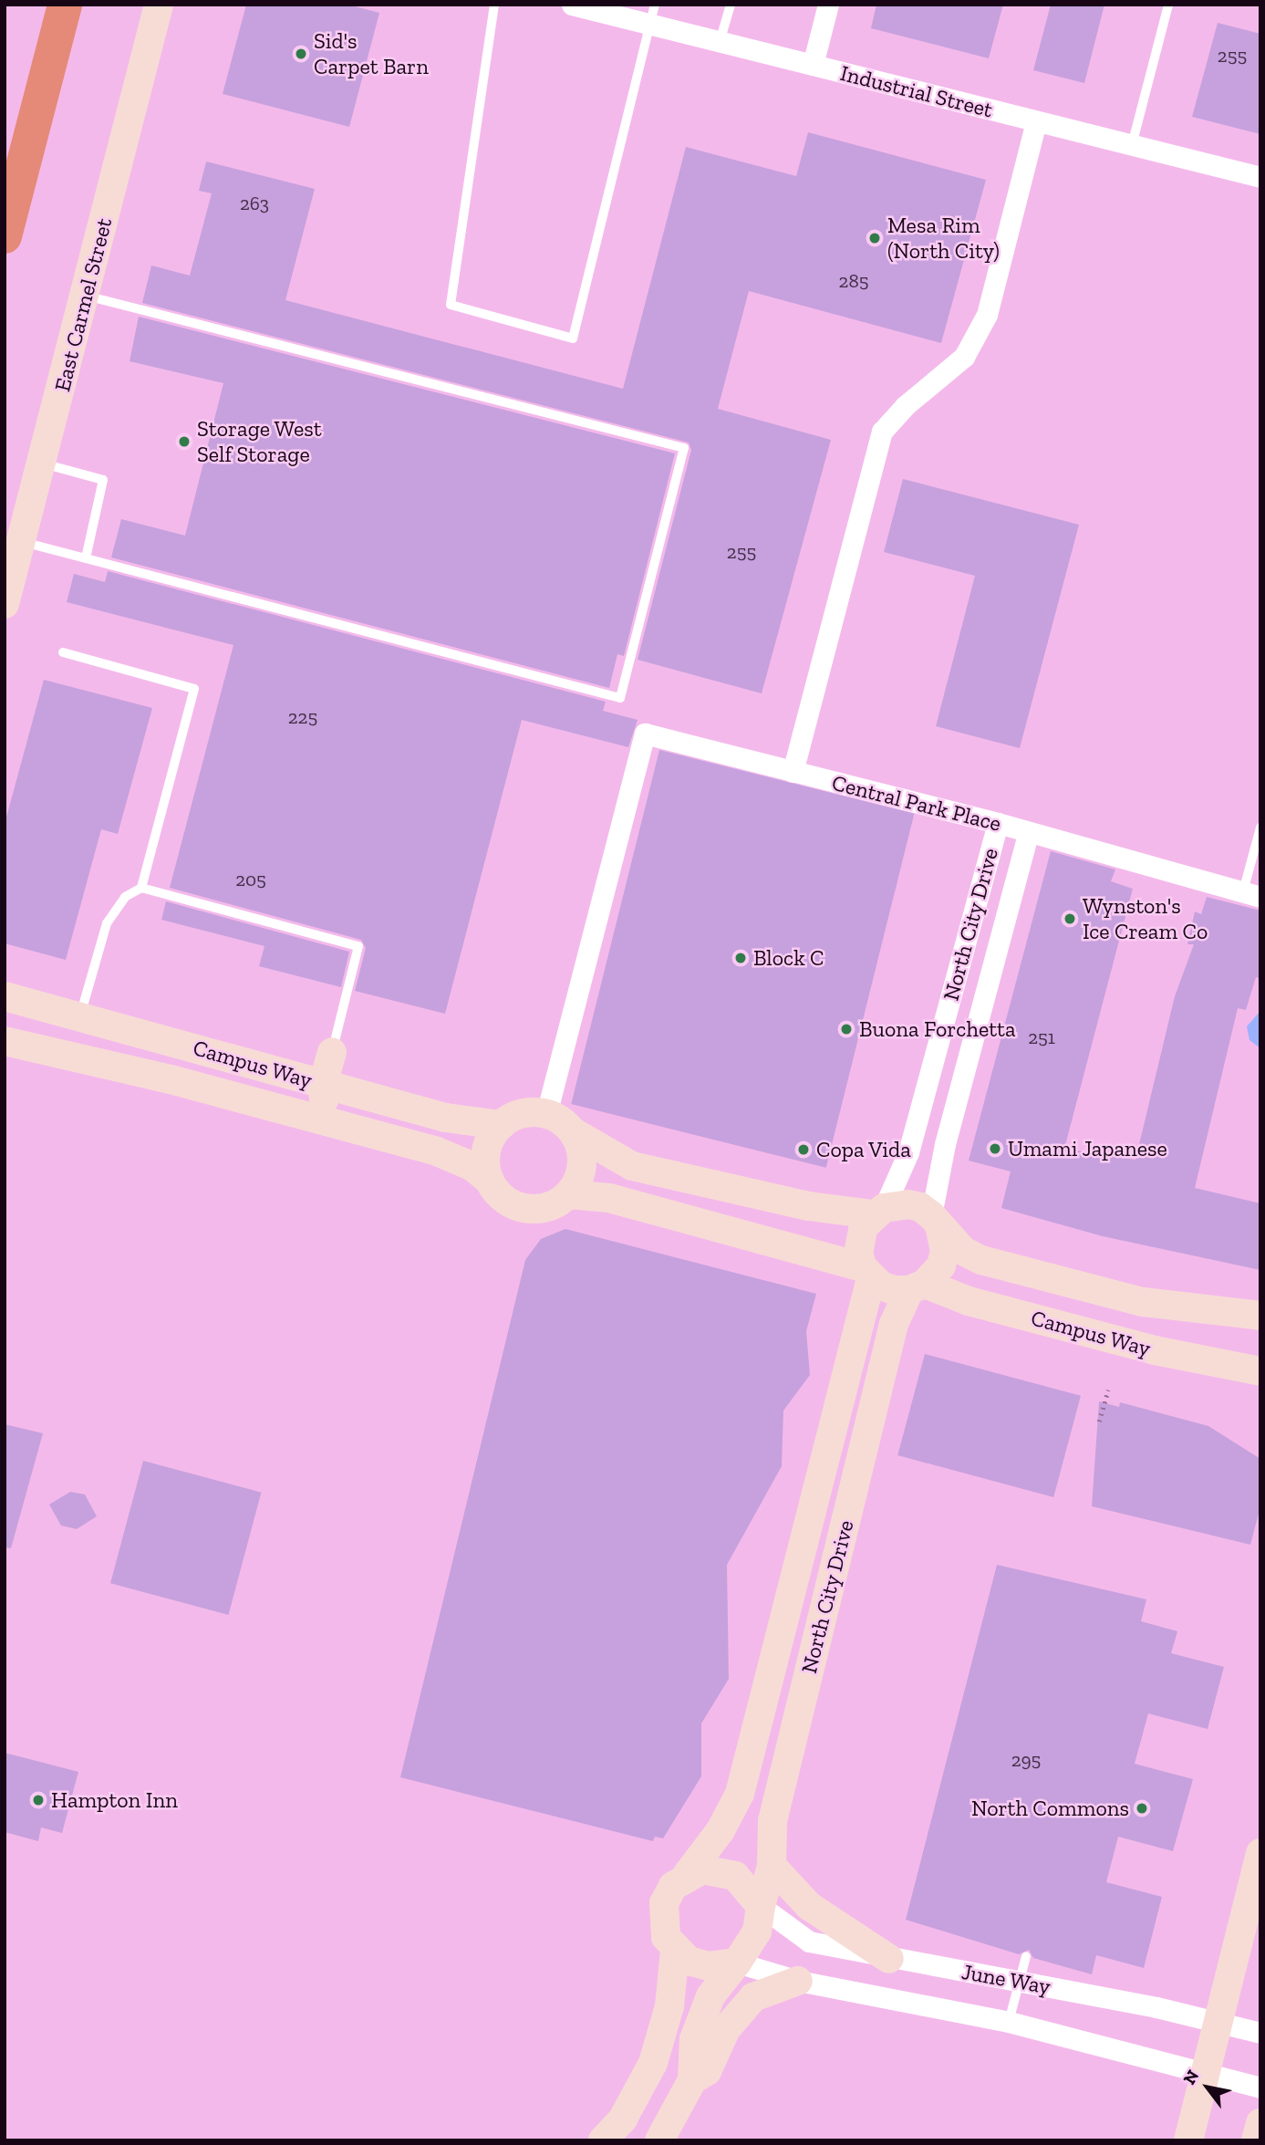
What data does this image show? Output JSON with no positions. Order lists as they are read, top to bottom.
{
  "streets": {
    "street": [
      "Industrial Street",
      "East Carmel Street",
      "Central Park Place",
      "North City Drive",
      "Campus Way",
      "June Way"
    ]
  },
  "crossings": [
    ["Central Park Place", "North City Drive"],
    ["Central Park Place", "Campus Way"],
    ["North City Drive", "Campus Way"],
    ["North City Drive", "June Way"]
  ],
  "places": [
    "Sid's Carpet Barn",
    "Mesa Rim (North City)",
    "Storage West Self Storage",
    "Wynston's Ice Cream Co",
    "Block C",
    "Buona Forchetta",
    "Umami Japanese",
    "Copa Vida",
    "Hampton Inn",
    "North Commons"
  ],
  "house_numbers": [
    "255",
    "263",
    "285",
    "255",
    "225",
    "205",
    "251",
    "295"
  ],
  "north": "top left"
}
